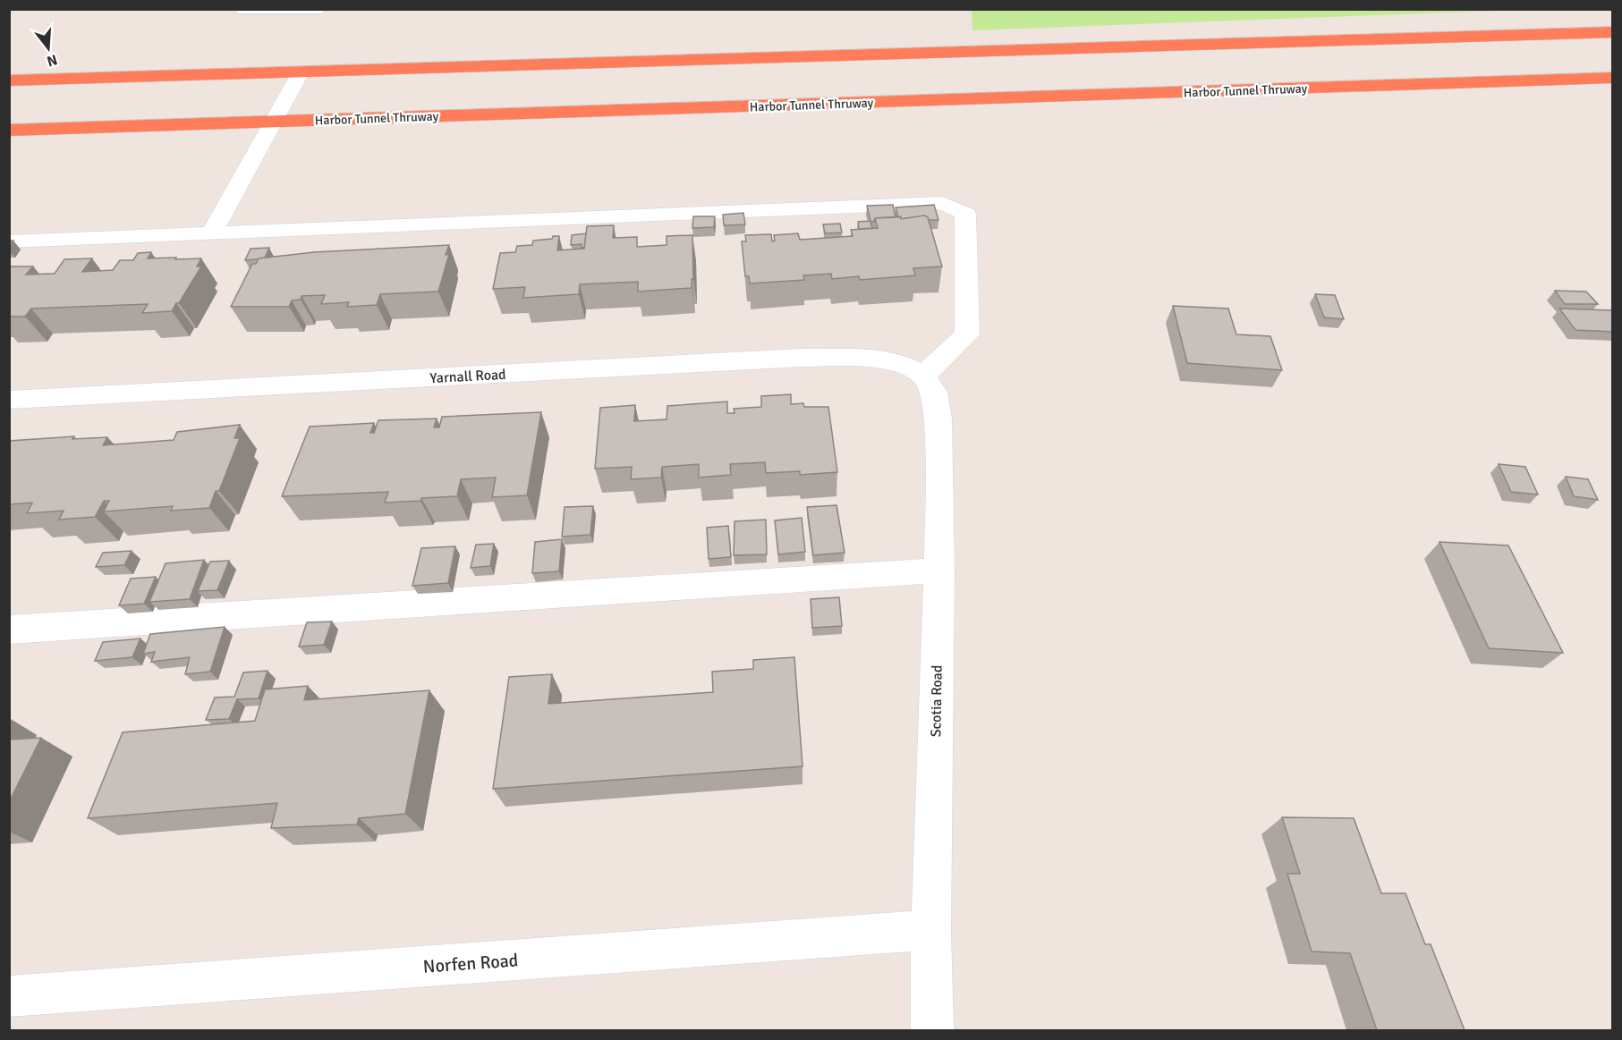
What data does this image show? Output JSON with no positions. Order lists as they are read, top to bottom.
{
  "streets": {
    "highway": ["Harbor Tunnel Thruway"],
    "street": ["Yarnall Road", "Scotia Road", "Norfen Road"]
  },
  "crossings": [
    ["Yarnall Road", "Scotia Road"],
    ["Scotia Road", "Norfen Road"]
  ],
  "north": "bottom"
}
